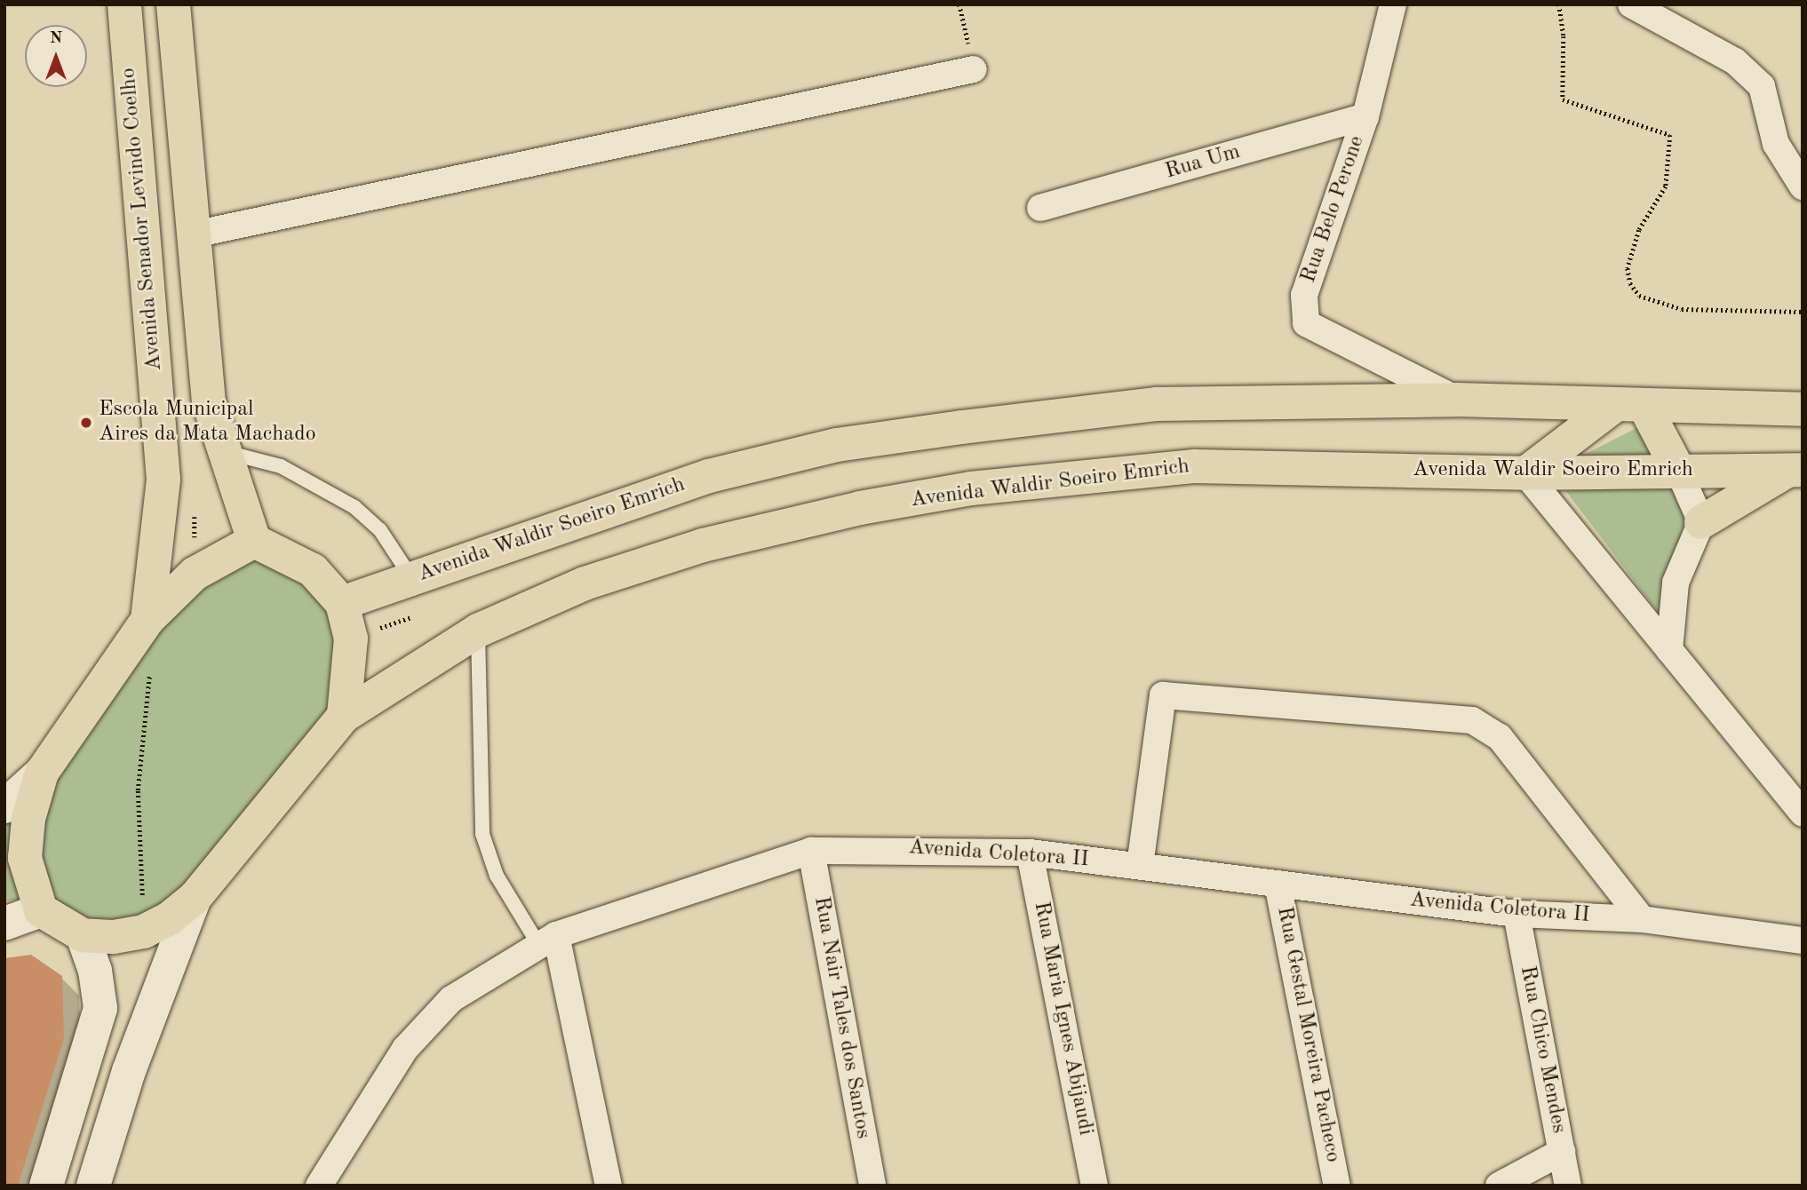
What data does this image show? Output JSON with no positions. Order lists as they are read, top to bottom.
{
  "streets": {
    "main road": ["Avenida Senador Levindo Coelho", "Avenida Waldir Soeiro Emrich"],
    "street": [
      "Rua Um",
      "Rua Belo Perone",
      "Avenida Coletora II",
      "Rua Nair Tales dos Santos",
      "Rua Maria Ignes Abijaudi",
      "Rua Gestal Moreira Pacheco",
      "Rua Chico Mendes"
    ]
  },
  "crossings": [
    ["Rua Um", "Rua Belo Perone"],
    ["Rua Belo Perone", "Avenida Waldir Soeiro Emrich"],
    ["Avenida Coletora II", "Rua Nair Tales dos Santos"],
    ["Avenida Coletora II", "Rua Maria Ignes Abijaudi"],
    ["Avenida Coletora II", "Rua Gestal Moreira Pacheco"],
    ["Avenida Coletora II", "Rua Chico Mendes"]
  ],
  "places": ["Escola Municipal Aires da Mata Machado"],
  "north": "top"
}
